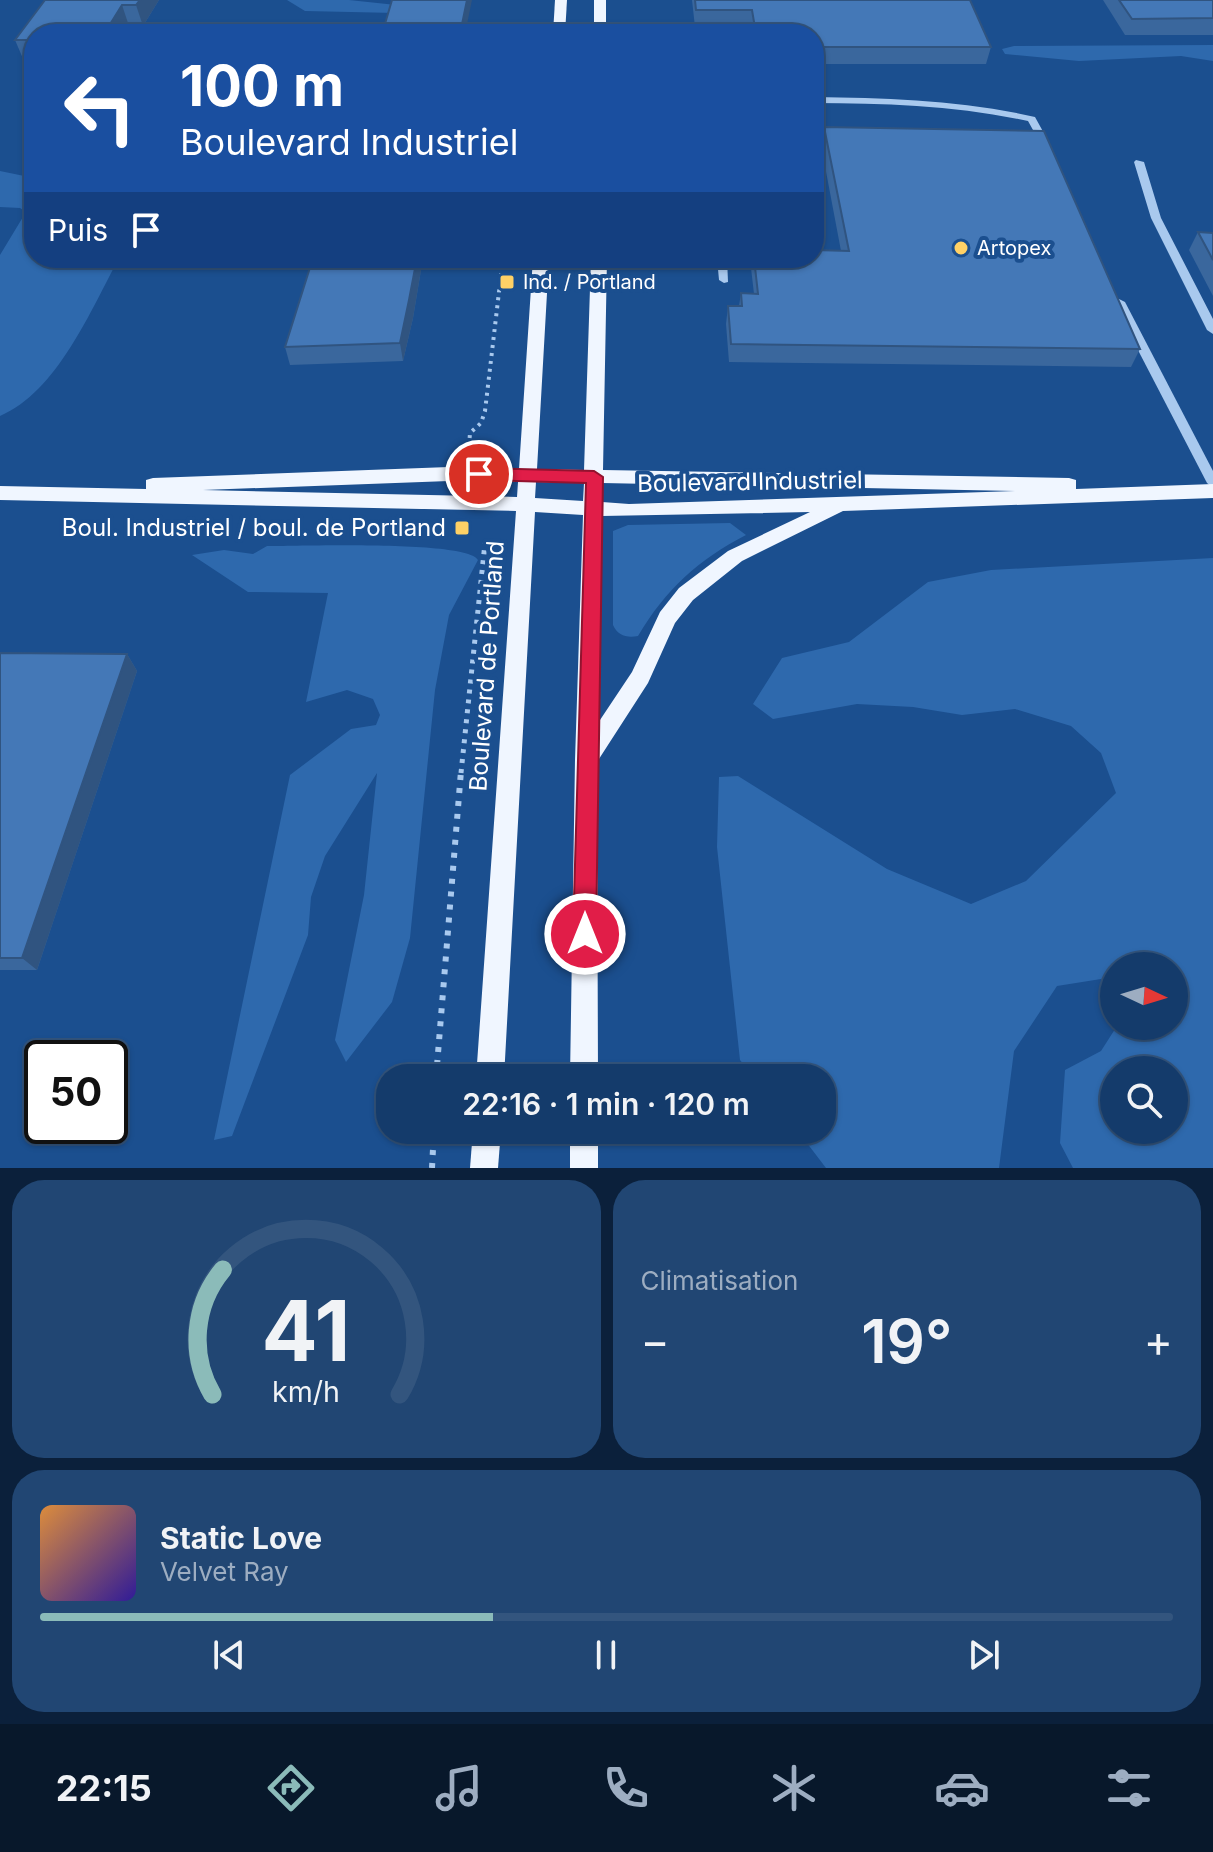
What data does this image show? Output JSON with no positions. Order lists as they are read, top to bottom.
{
  "streets": {
    "main road": ["Boulevard Industriel", "Boulevard de Portland"]
  },
  "crossings": [
    ["Boulevard Industriel", "Boulevard de Portland"]
  ],
  "places": {
    "other": ["Artopex"],
    "transit": ["Ind. / Portland", "Boul. Industriel / boul. de Portland"]
  },
  "north": "right",
  "page": {
    "turn": ["100 m", "Boulevard Industriel"],
    "then": "Puis",
    "limit": "50",
    "trip": "22:16 · 1 min · 120 m",
    "tile": "Climatisation",
    "heat": ["−", "19°", "+"],
    "song": ["Static Love", "Velvet Ray"],
    "tabs": "22:15",
    "gauge": ["41", "km/h"]
  }
}
